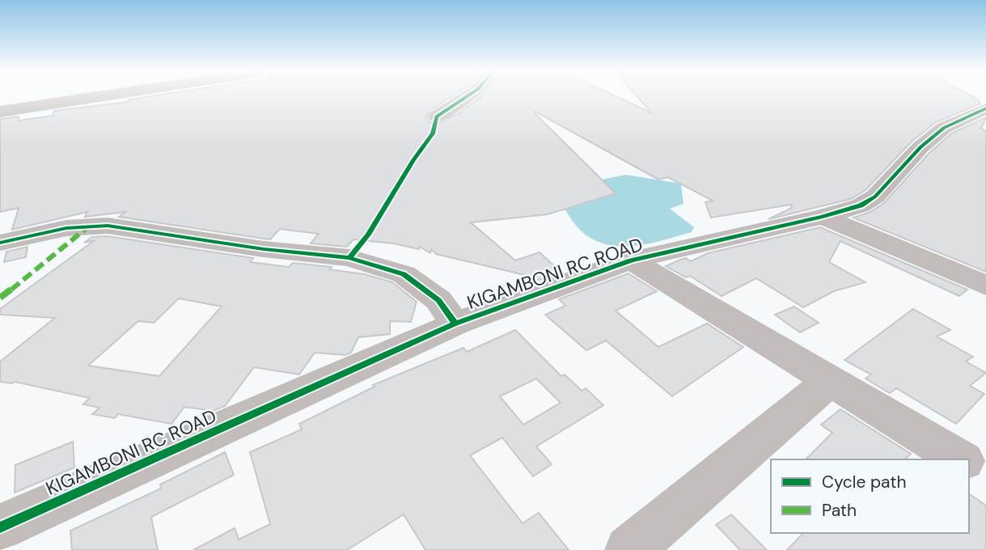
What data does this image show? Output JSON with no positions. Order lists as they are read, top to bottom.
{
  "streets": {
    "street": ["KIGAMBONI RC ROAD"]
  },
  "legend": ["Cycle path", "Path"]
}
